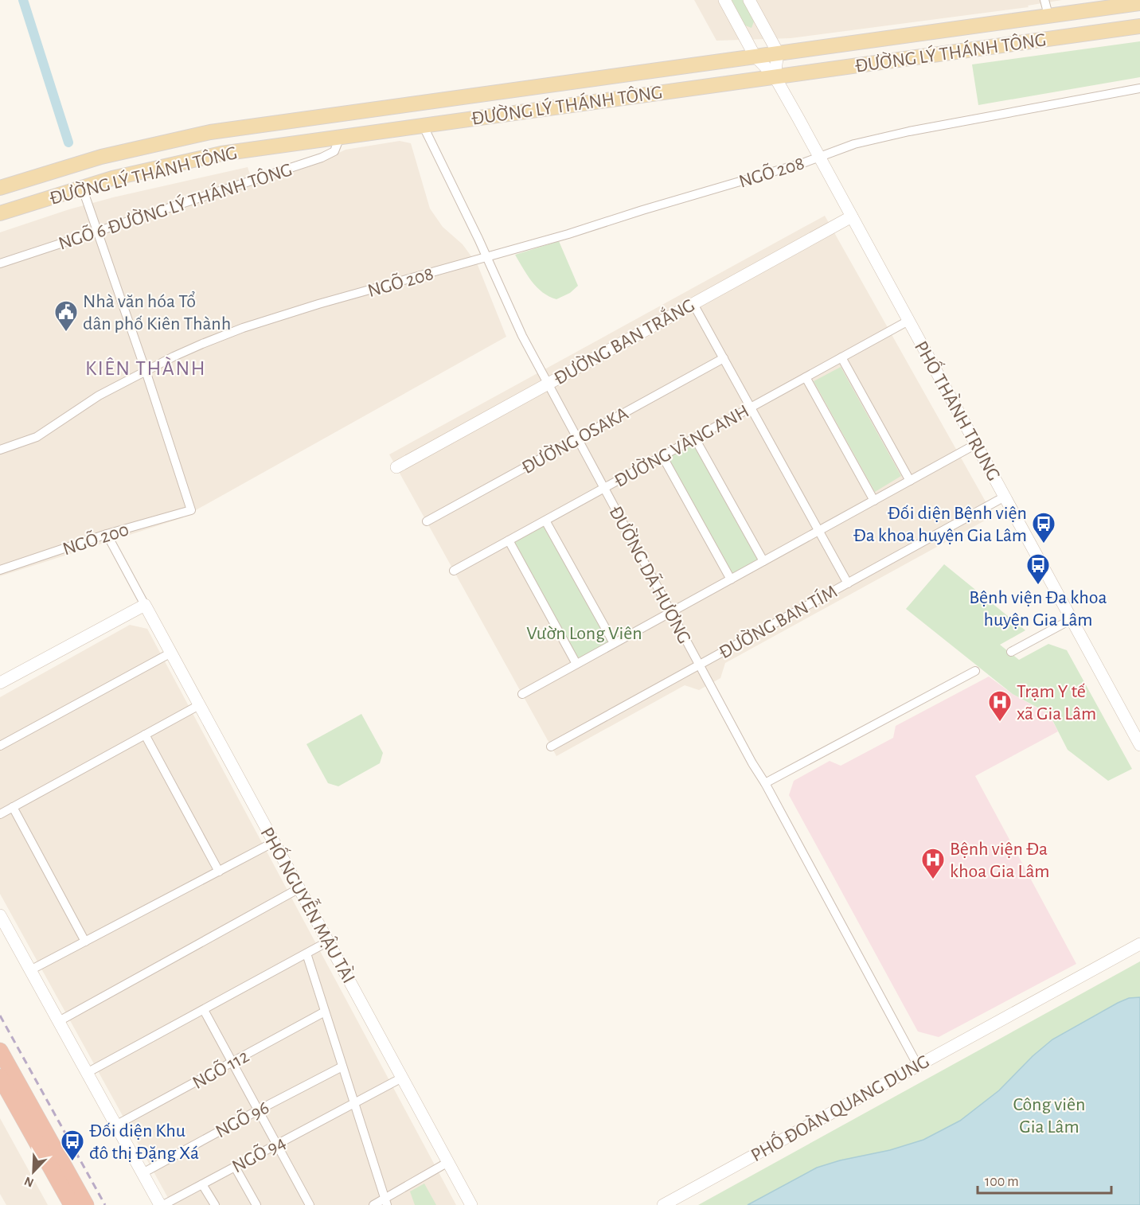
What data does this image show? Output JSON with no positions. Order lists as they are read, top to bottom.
{
  "streets": {
    "main road": ["ĐƯỜNG LÝ THÁNH TÔNG"],
    "street": [
      "NGÕ 208",
      "NGÕ 6 ĐƯỜNG LÝ THÁNH TÔNG",
      "ĐƯỜNG BAN TRẮNG",
      "PHỐ THÀNH TRUNG",
      "ĐƯỜNG OSAKA",
      "ĐƯỜNG VÀNG ANH",
      "NGÕ 200",
      "ĐƯỜNG DÃ HƯƠNG",
      "ĐƯỜNG BAN TÍM",
      "PHỐ NGUYỄN MẬU TÀI",
      "NGÕ 112",
      "PHỐ ĐOÀN QUANG DUNG",
      "NGÕ 96",
      "NGÕ 94"
    ]
  },
  "crossings": [
    ["ĐƯỜNG LÝ THÁNH TÔNG", "NGÕ 6 ĐƯỜNG LÝ THÁNH TÔNG"],
    ["ĐƯỜNG LÝ THÁNH TÔNG", "PHỐ THÀNH TRUNG"],
    ["ĐƯỜNG LÝ THÁNH TÔNG", "ĐƯỜNG DÃ HƯƠNG"],
    ["NGÕ 208", "PHỐ THÀNH TRUNG"],
    ["NGÕ 208", "NGÕ 200"],
    ["NGÕ 208", "ĐƯỜNG DÃ HƯƠNG"],
    ["ĐƯỜNG BAN TRẮNG", "PHỐ THÀNH TRUNG"],
    ["ĐƯỜNG BAN TRẮNG", "ĐƯỜNG DÃ HƯƠNG"],
    ["PHỐ THÀNH TRUNG", "ĐƯỜNG VÀNG ANH"],
    ["PHỐ THÀNH TRUNG", "ĐƯỜNG BAN TÍM"],
    ["ĐƯỜNG OSAKA", "ĐƯỜNG DÃ HƯƠNG"],
    ["ĐƯỜNG VÀNG ANH", "ĐƯỜNG DÃ HƯƠNG"],
    ["ĐƯỜNG DÃ HƯƠNG", "ĐƯỜNG BAN TÍM"],
    ["ĐƯỜNG DÃ HƯƠNG", "PHỐ ĐOÀN QUANG DUNG"],
    ["PHỐ NGUYỄN MẬU TÀI", "NGÕ 94"]
  ],
  "districts": ["KIÊN THÀNH"],
  "parks": ["Vườn Long Viên", "Công viên Gia Lâm"],
  "places": {
    "public building": ["Nhà văn hóa Tổ dân phố Kiên Thành"],
    "bus stop": ["Đối diện Bệnh viện Đa khoa huyện Gia Lâm", "Bệnh viện Đa khoa huyện Gia Lâm", "Đối diện Khu đô thị Đặng Xá"],
    "hospital": ["Trạm Y tế xã Gia Lâm", "Bệnh viện Đa khoa Gia Lâm"]
  },
  "scale_bar": "100 m",
  "north": "bottom left"
}
